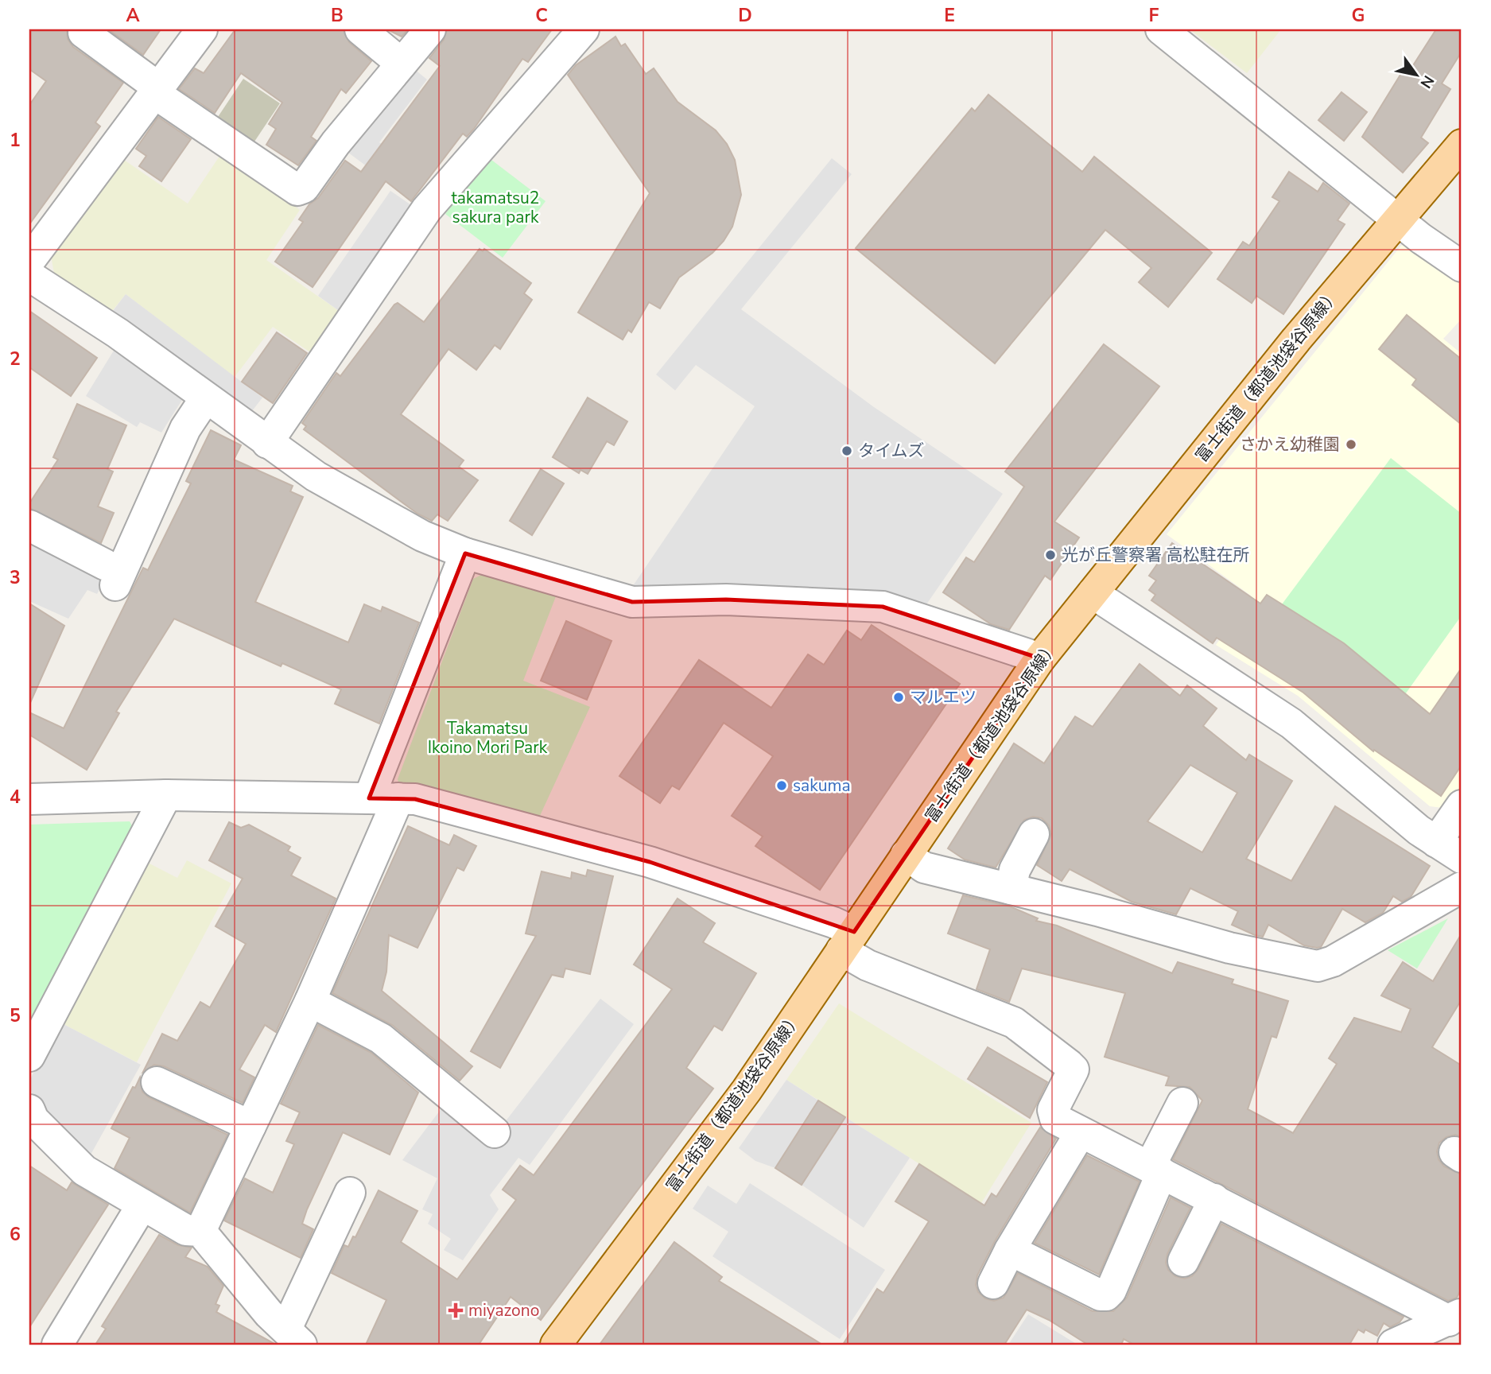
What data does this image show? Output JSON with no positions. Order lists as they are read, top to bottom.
{
  "streets": {
    "main road": ["富士街道（都道池袋谷原線）"]
  },
  "parks": ["takamatsu2 sakura park", "Takamatsu Ikoino Mori Park"],
  "places": {
    "other": [
      "さかえ幼稚園",
      "タイムズ",
      "光が丘警察署 高松駐在所",
      "マルエツ",
      "sakuma"
    ],
    "health": ["miyazono"]
  },
  "north": "bottom right",
  "grid": {
    "columns": [
      "A",
      "B",
      "C",
      "D",
      "E",
      "F",
      "G"
    ],
    "rows": [
      "1",
      "2",
      "3",
      "4",
      "5",
      "6"
    ]
  }
}
